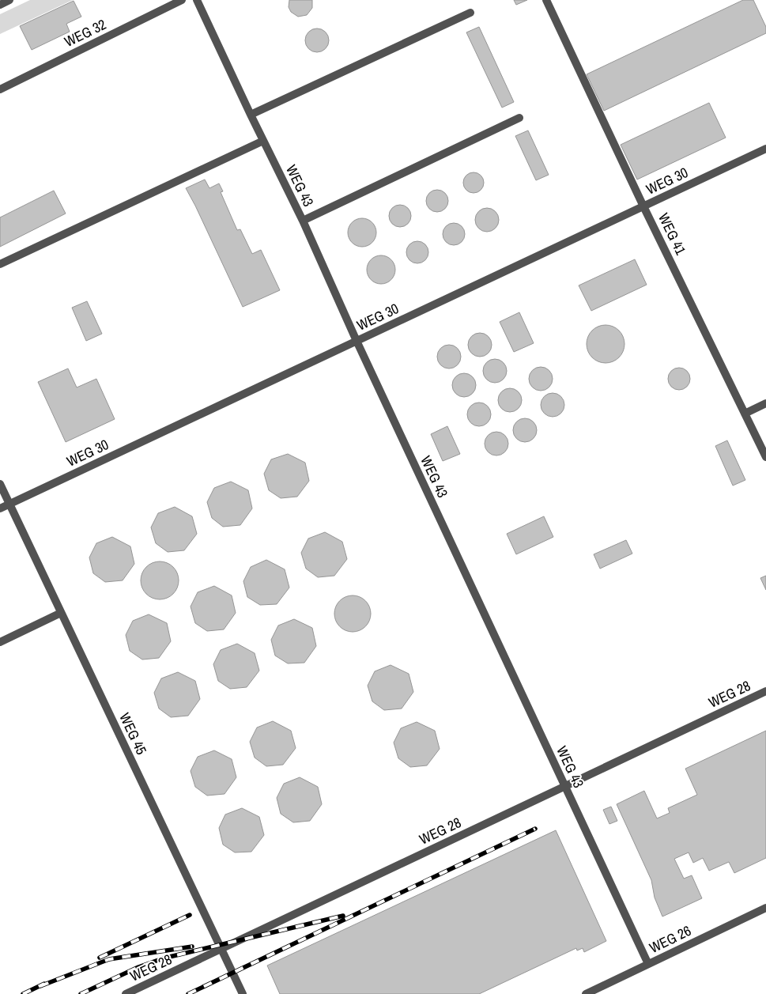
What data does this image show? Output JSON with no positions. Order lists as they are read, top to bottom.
{
  "streets": {
    "street": [
      "WEG 32",
      "WEG 30",
      "WEG 43",
      "WEG 41",
      "WEG 28",
      "WEG 45",
      "WEG 26"
    ]
  },
  "crossings": [
    ["WEG 30", "WEG 43"],
    ["WEG 30", "WEG 41"],
    ["WEG 30", "WEG 45"],
    ["WEG 43", "WEG 28"],
    ["WEG 43", "WEG 26"],
    ["WEG 28", "WEG 45"]
  ]
}
